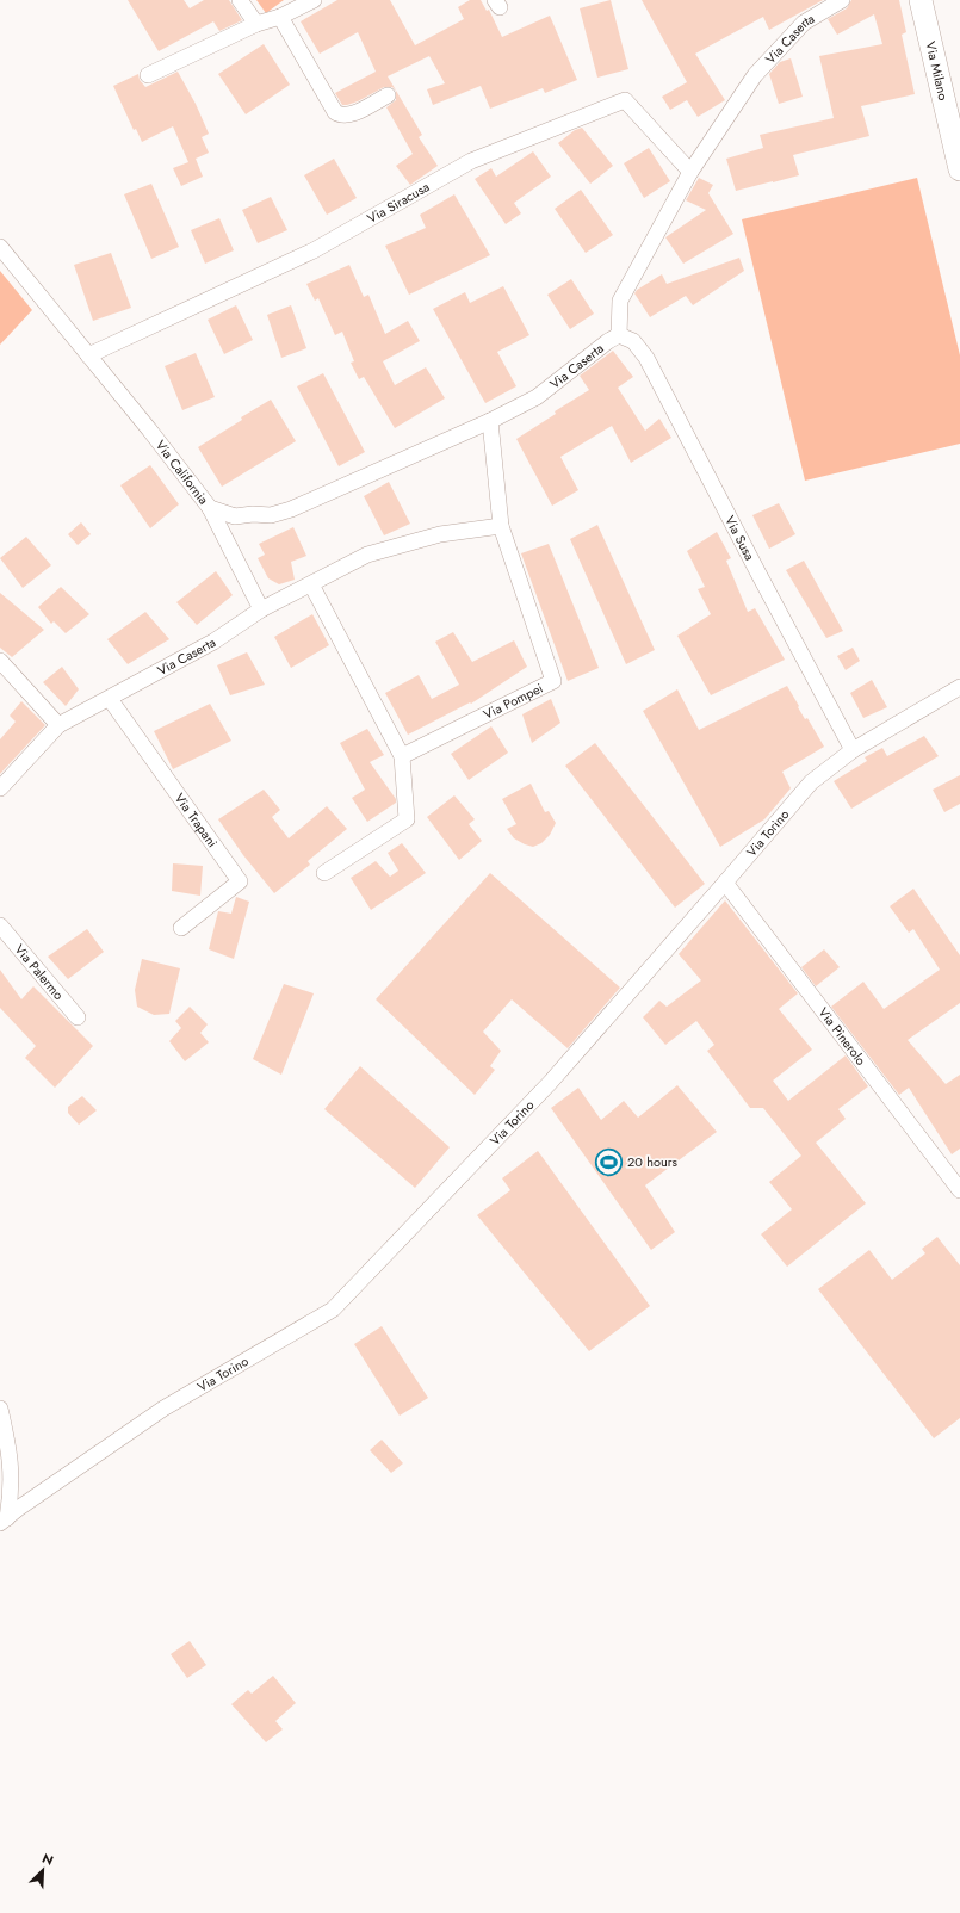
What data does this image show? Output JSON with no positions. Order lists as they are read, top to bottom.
{
  "streets": {
    "main road": ["Via Milano"],
    "street": [
      "Via Caserta",
      "Via Siracusa",
      "Via California",
      "Via Susa",
      "Via Pompei",
      "Via Trapani",
      "Via Torino",
      "Via Palermo",
      "Via Pinerolo"
    ]
  },
  "crossings": [
    ["Via Caserta", "Via Siracusa"],
    ["Via Caserta", "Via California"],
    ["Via Caserta", "Via Susa"],
    ["Via Caserta", "Via Pompei"],
    ["Via Caserta", "Via Trapani"],
    ["Via Siracusa", "Via California"],
    ["Via Susa", "Via Torino"],
    ["Via Torino", "Via Pinerolo"]
  ],
  "places": {
    "sports": ["20 hours"]
  },
  "north": "top right"
}
